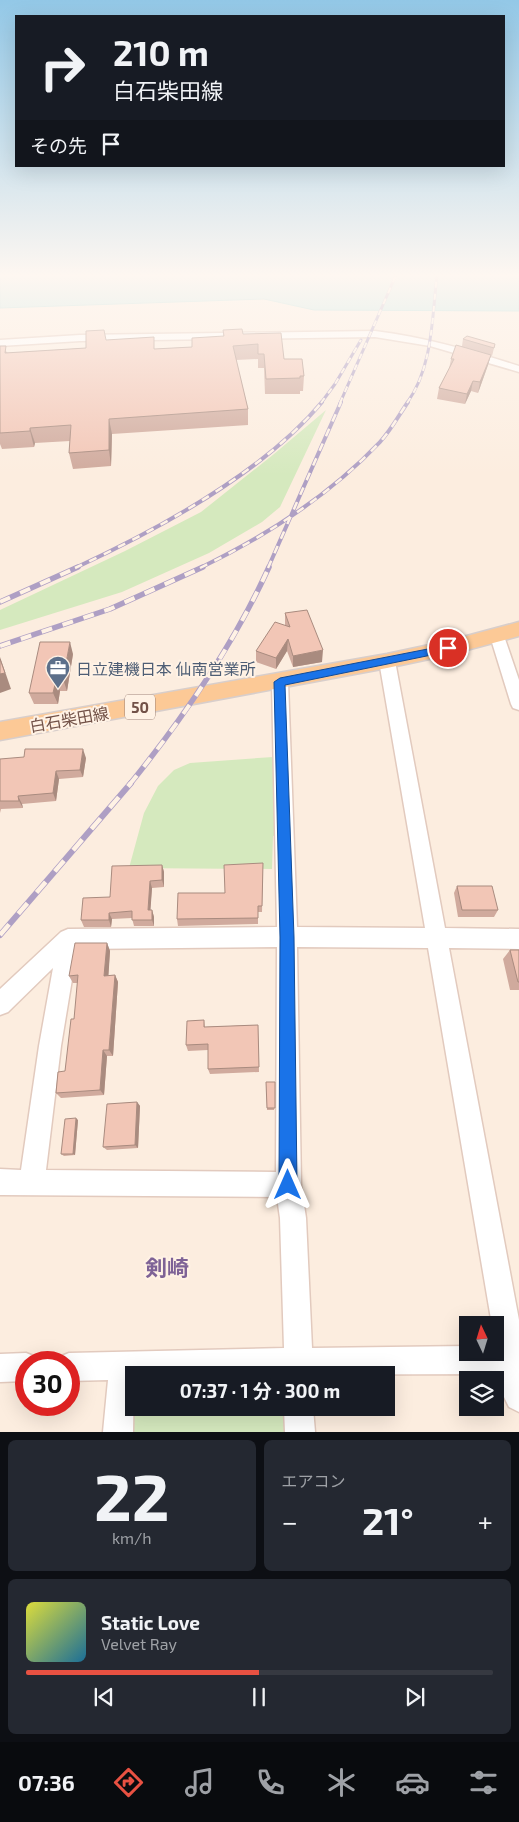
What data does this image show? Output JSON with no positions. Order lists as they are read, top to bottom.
{
  "streets": {
    "main road": ["50", "白石柴田線"]
  },
  "districts": ["剣崎"],
  "places": {
    "office": ["日立建機日本 仙南営業所"]
  },
  "north": "top",
  "page": {
    "turn": ["210 m", "白石柴田線"],
    "then": "その先",
    "limit": "30",
    "trip": "07:37 · 1 分 · 300 m",
    "tile": [
      ["22", "km/h"],
      "エアコン"
    ],
    "heat": ["−", "21°", "+"],
    "song": ["Static Love", "Velvet Ray"],
    "tabs": "07:36"
  }
}
